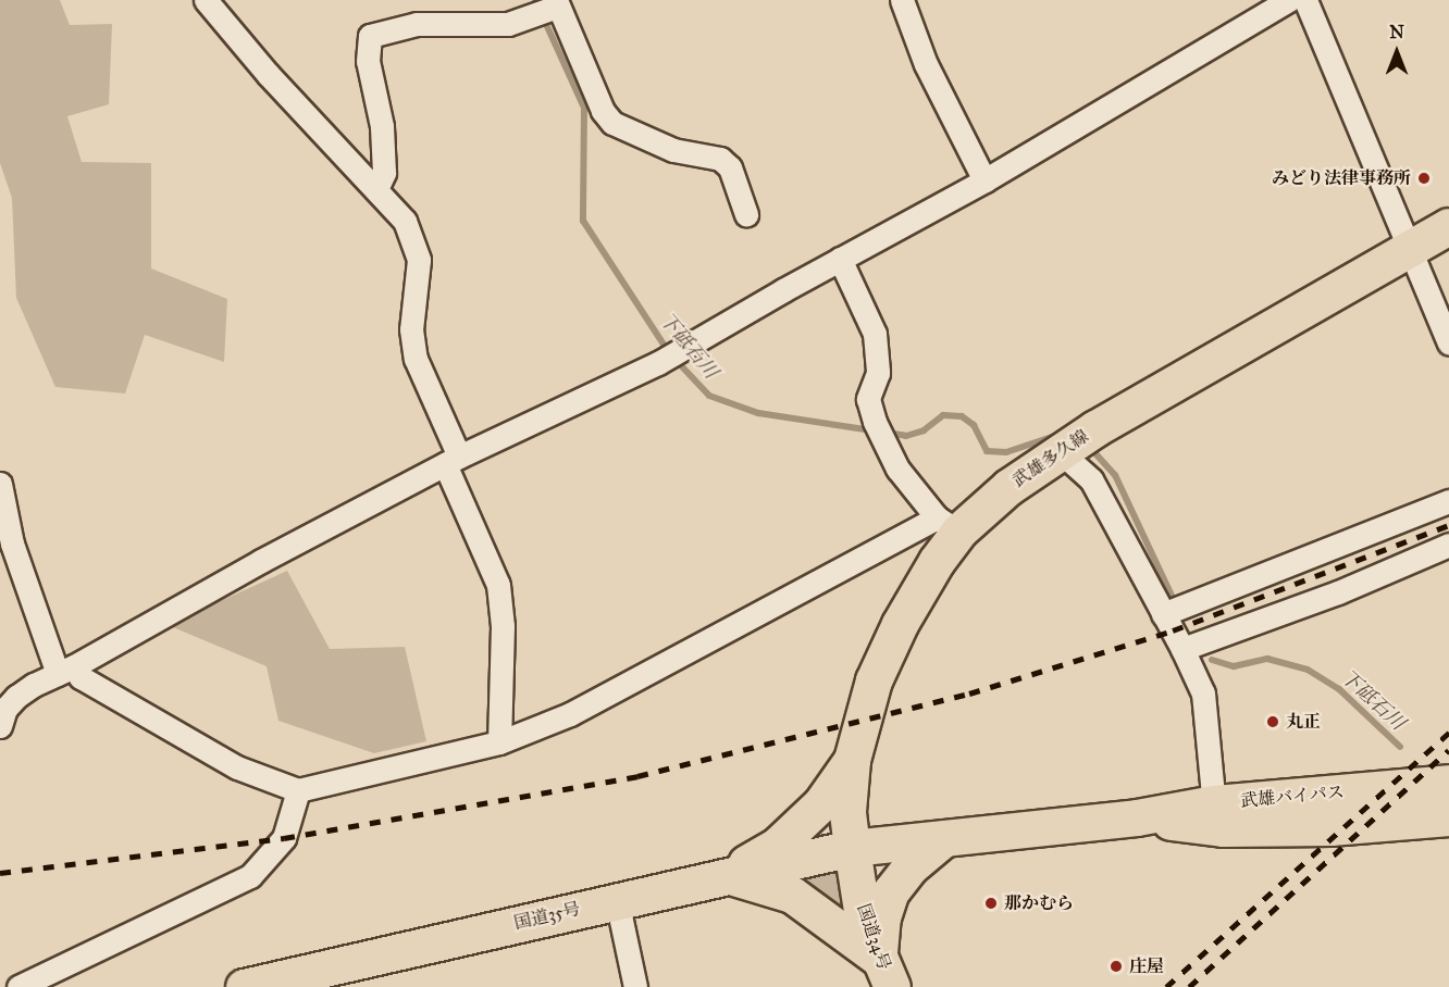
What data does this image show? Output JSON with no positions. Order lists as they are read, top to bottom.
{
  "streets": {
    "main road": [
      "武雄多久線",
      "武雄バイパス",
      "国道35号",
      "国道34号"
    ]
  },
  "crossings": [
    ["武雄多久線", "武雄バイパス"],
    ["武雄多久線", "国道35号"],
    ["武雄多久線", "国道34号"],
    ["武雄バイパス", "国道35号"],
    ["武雄バイパス", "国道34号"],
    ["国道35号", "国道34号"]
  ],
  "water": ["下砥石川"],
  "places": [
    "みどり法律事務所",
    "丸正",
    "那かむら",
    "庄屋"
  ],
  "north": "top"
}
